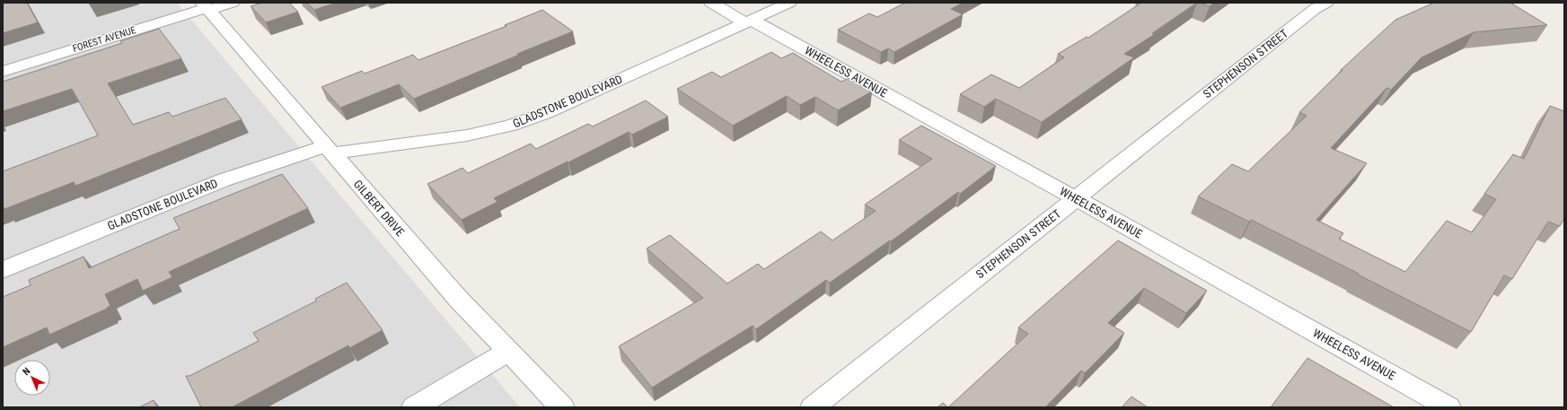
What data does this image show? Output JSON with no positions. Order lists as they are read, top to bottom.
{
  "streets": {
    "street": [
      "FOREST AVENUE",
      "STEPHENSON STREET",
      "WHEELESS AVENUE",
      "GLADSTONE BOULEVARD",
      "GILBERT DRIVE"
    ]
  },
  "crossings": [
    ["FOREST AVENUE", "GILBERT DRIVE"],
    ["STEPHENSON STREET", "WHEELESS AVENUE"],
    ["WHEELESS AVENUE", "GLADSTONE BOULEVARD"],
    ["GLADSTONE BOULEVARD", "GILBERT DRIVE"]
  ],
  "north": "top left"
}
